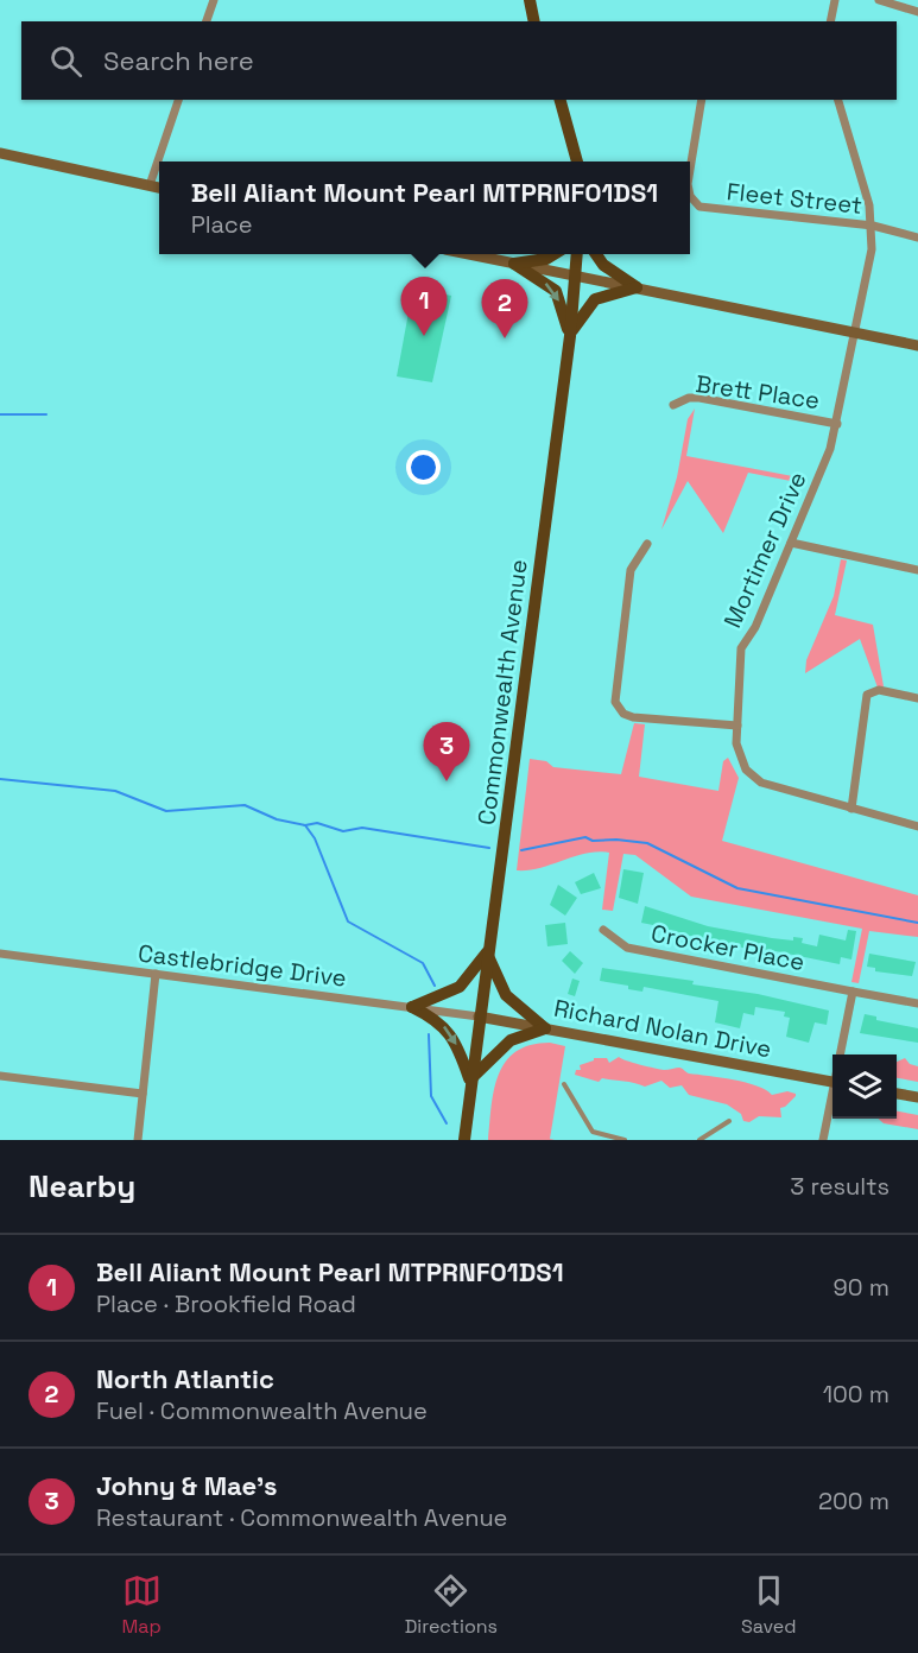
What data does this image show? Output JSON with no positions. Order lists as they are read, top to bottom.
{
  "streets": {
    "main road": ["Commonwealth Avenue", "Richard Nolan Drive"],
    "street": [
      "Fleet Street",
      "Brett Place",
      "Mortimer Drive",
      "Crocker Place",
      "Castlebridge Drive"
    ]
  },
  "crossings": [
    ["Fleet Street", "Mortimer Drive"],
    ["Brett Place", "Mortimer Drive"],
    ["Commonwealth Avenue", "Castlebridge Drive"],
    ["Commonwealth Avenue", "Richard Nolan Drive"],
    ["Castlebridge Drive", "Richard Nolan Drive"]
  ],
  "page": {
    "search": "Search here",
    "popup": ["Bell Aliant Mount Pearl MTPRNF01DS1", "Place"],
    "pins": ["1", "2", "3"],
    "heading": ["Nearby", "3 results"],
    "list": [
      {
        "mark": "1",
        "name": "Bell Aliant Mount Pearl MTPRNF01DS1",
        "note": "Place · Brookfield Road",
        "value": "90 m"
      },
      {
        "mark": "2",
        "name": "North Atlantic",
        "note": "Fuel · Commonwealth Avenue",
        "value": "100 m"
      },
      {
        "mark": "3",
        "name": "Johny & Mae's",
        "note": "Restaurant · Commonwealth Avenue",
        "value": "200 m"
      }
    ],
    "nav": ["Map", "Directions", "Saved"]
  }
}
